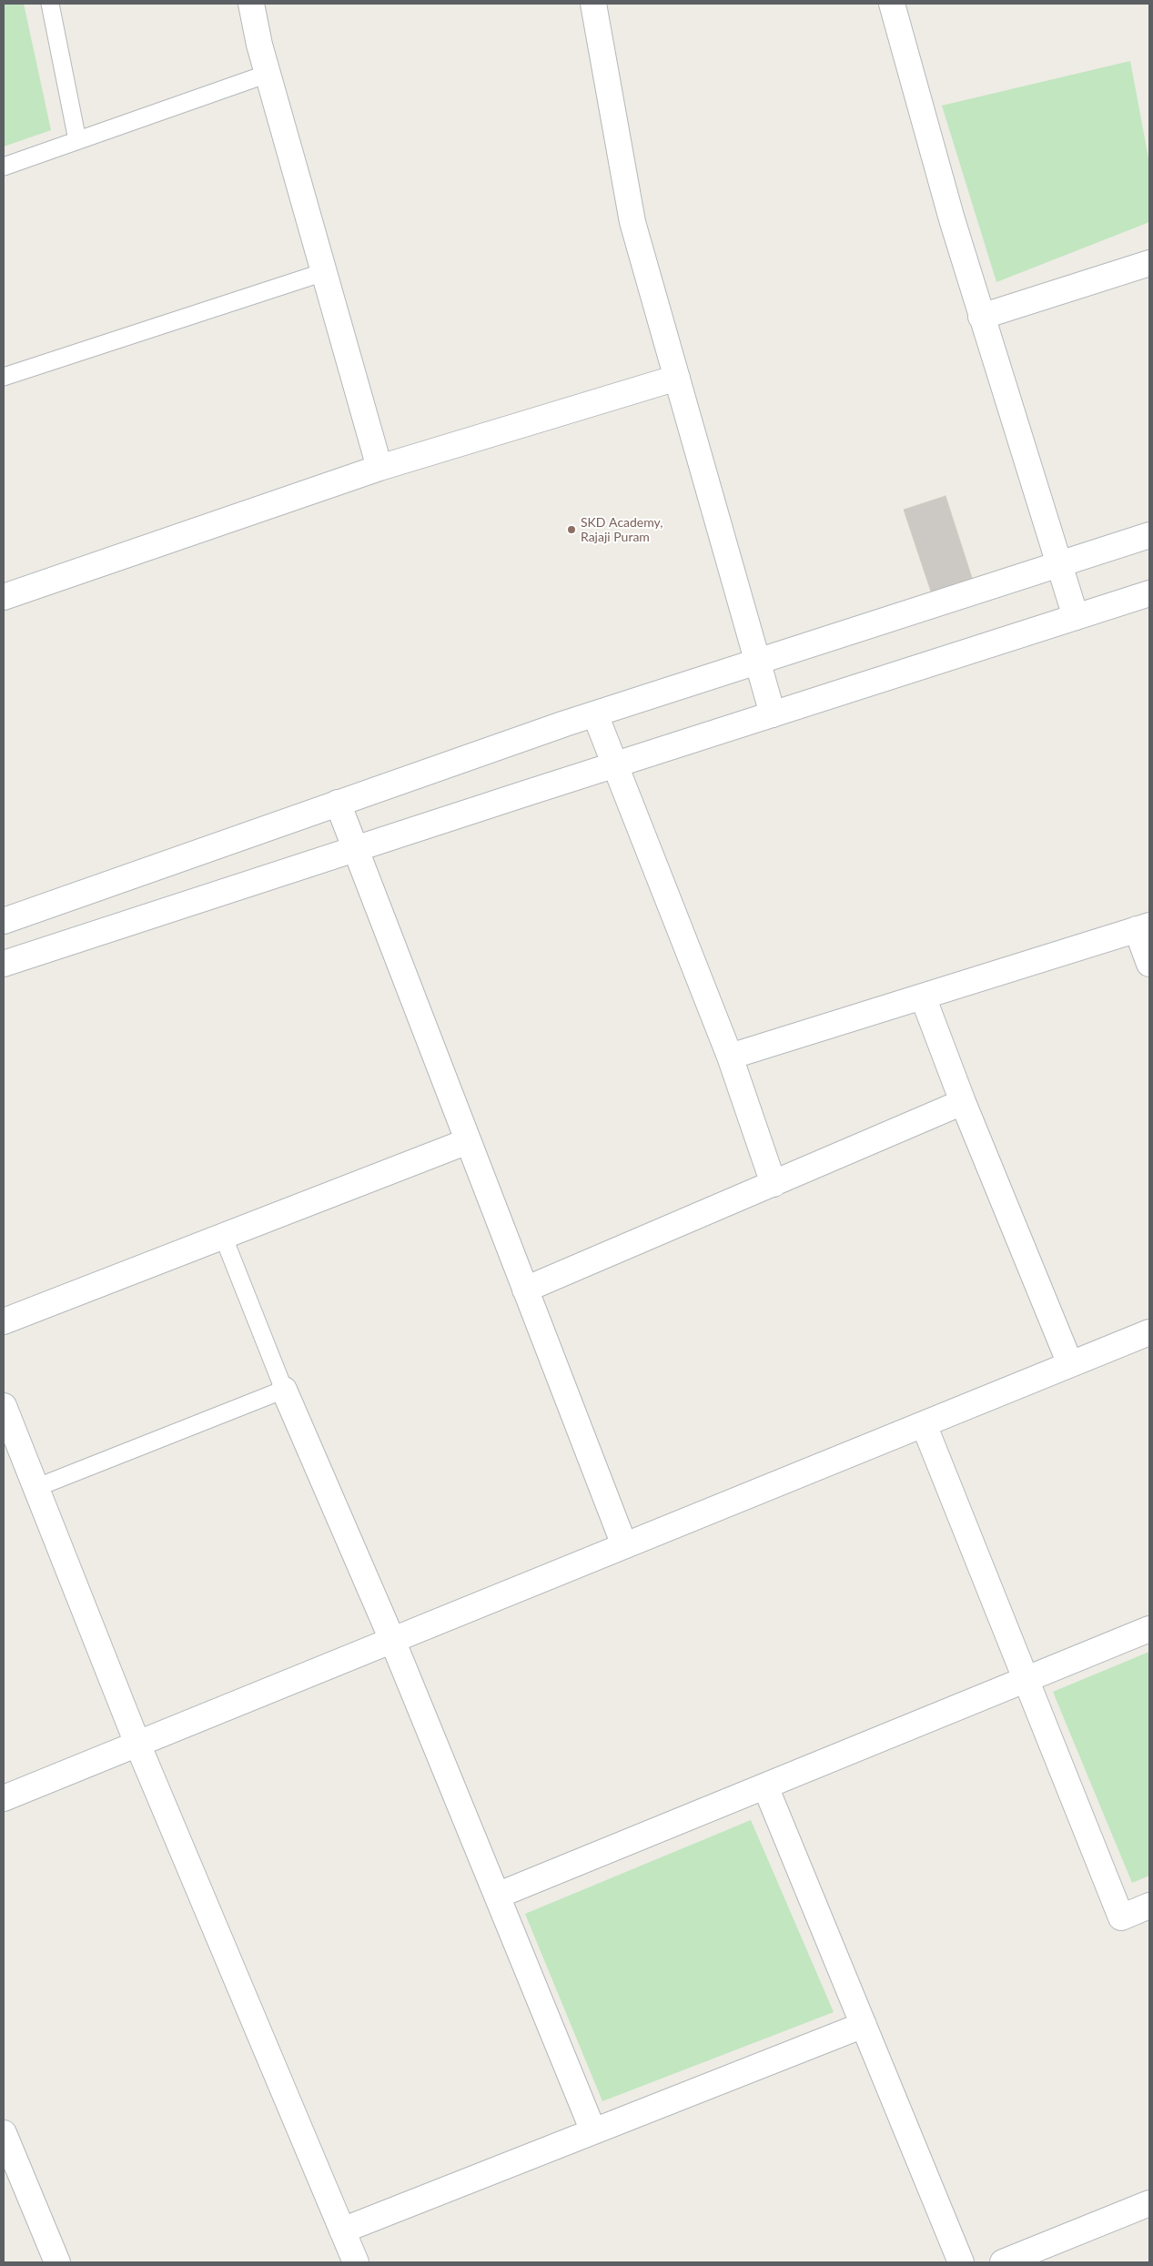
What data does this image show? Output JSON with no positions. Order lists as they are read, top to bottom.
{
  "places": ["SKD Academy, Rajaji Puram"]
}
